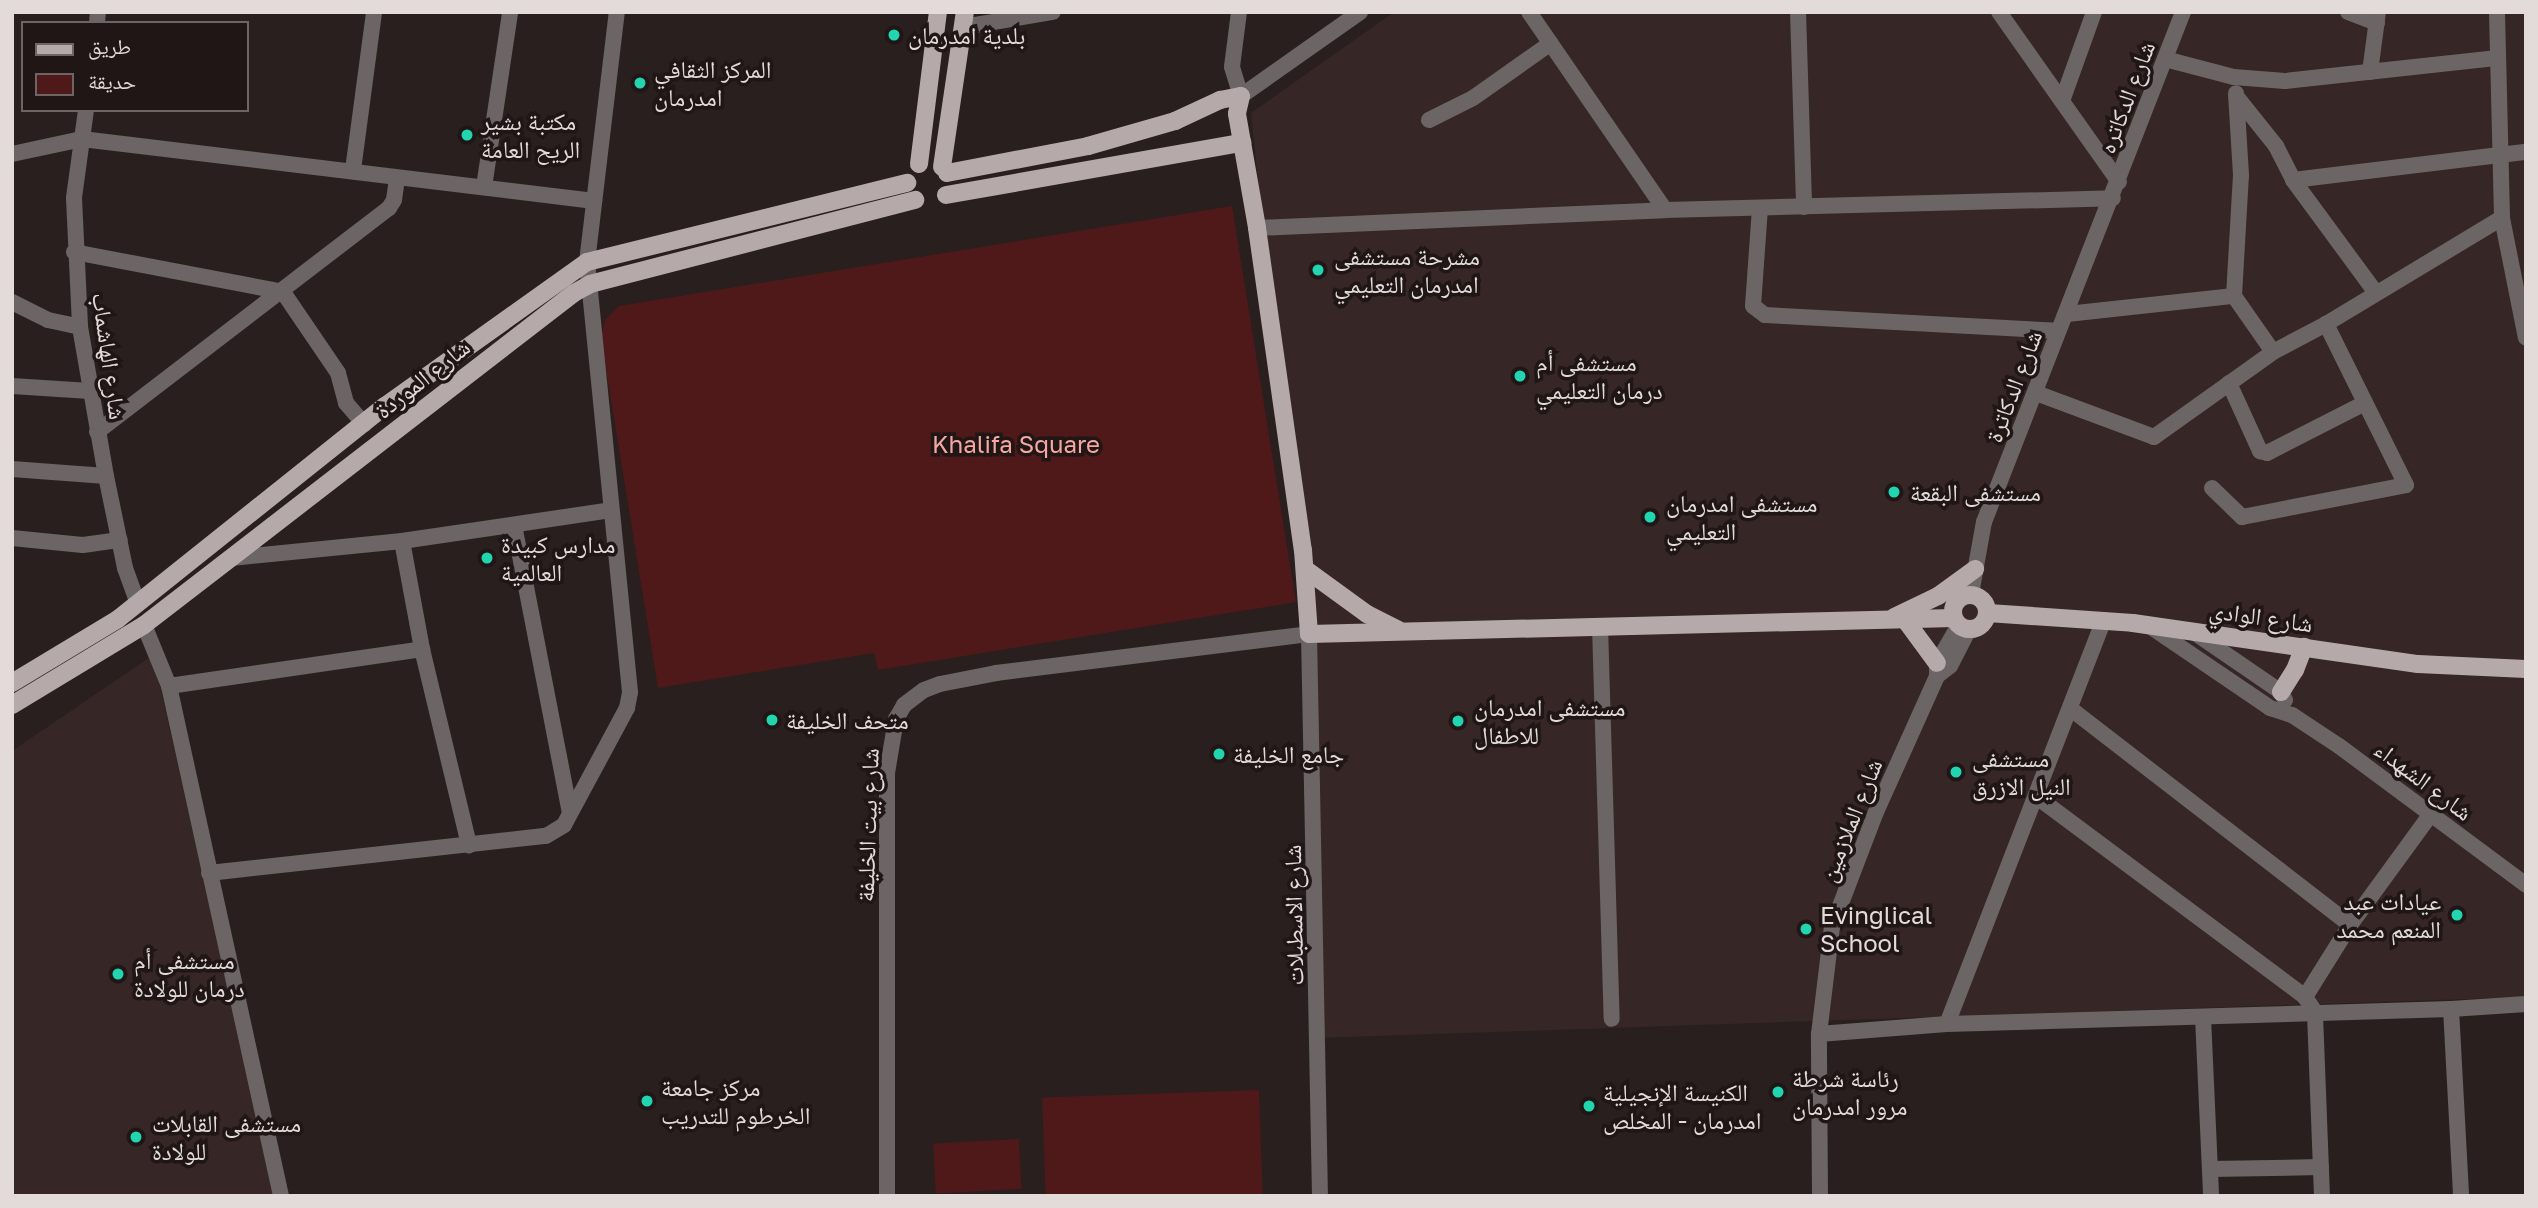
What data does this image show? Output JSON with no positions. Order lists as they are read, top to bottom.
{
  "streets": {
    "main road": ["شارع الموردة", "شارع الوادي"],
    "street": [
      "شارع الدكاتره",
      "شارع الهاشماب",
      "شارع الدكاترة",
      "شارع الشهداء",
      "شارع الملازمين",
      "شارع بيت الخليفة",
      "شارع الاسطبلات"
    ]
  },
  "crossings": [
    ["شارع الدكاتره", "شارع الدكاترة"],
    ["شارع الهاشماب", "شارع الموردة"],
    ["شارع الدكاترة", "شارع الوادي"],
    ["شارع الدكاترة", "شارع الملازمين"],
    ["شارع الوادي", "شارع الشهداء"],
    ["شارع الوادي", "شارع الملازمين"],
    ["شارع بيت الخليفة", "شارع الاسطبلات"]
  ],
  "parks": ["Khalifa Square"],
  "places": [
    "بلدية امدرمان",
    "المركز الثقافي امدرمان",
    "مكتبة بشير الريح العامة",
    "مشرحة مستشفى امدرمان التعليمي",
    "مستشفى أم درمان التعليمي",
    "مستشفى البقعة",
    "مستشفى امدرمان التعليمي",
    "مدارس كبيدة العالمية",
    "متحف الخليفة",
    "مستشفى امدرمان للاطفال",
    "جامع الخليفة",
    "مستشفى النيل الازرق",
    "عيادات عبد المنعم محمد",
    "Evinglical School",
    "مستشفى أم درمان للولادة",
    "رئاسة شرطة مرور امدرمان",
    "مركز جامعة الخرطوم للتدريب",
    "الكنيسة الإنجيلية امدرمان - المخلص",
    "مستشفى القابلات للولادة"
  ],
  "legend": ["طريق", "حديقة"]
}
